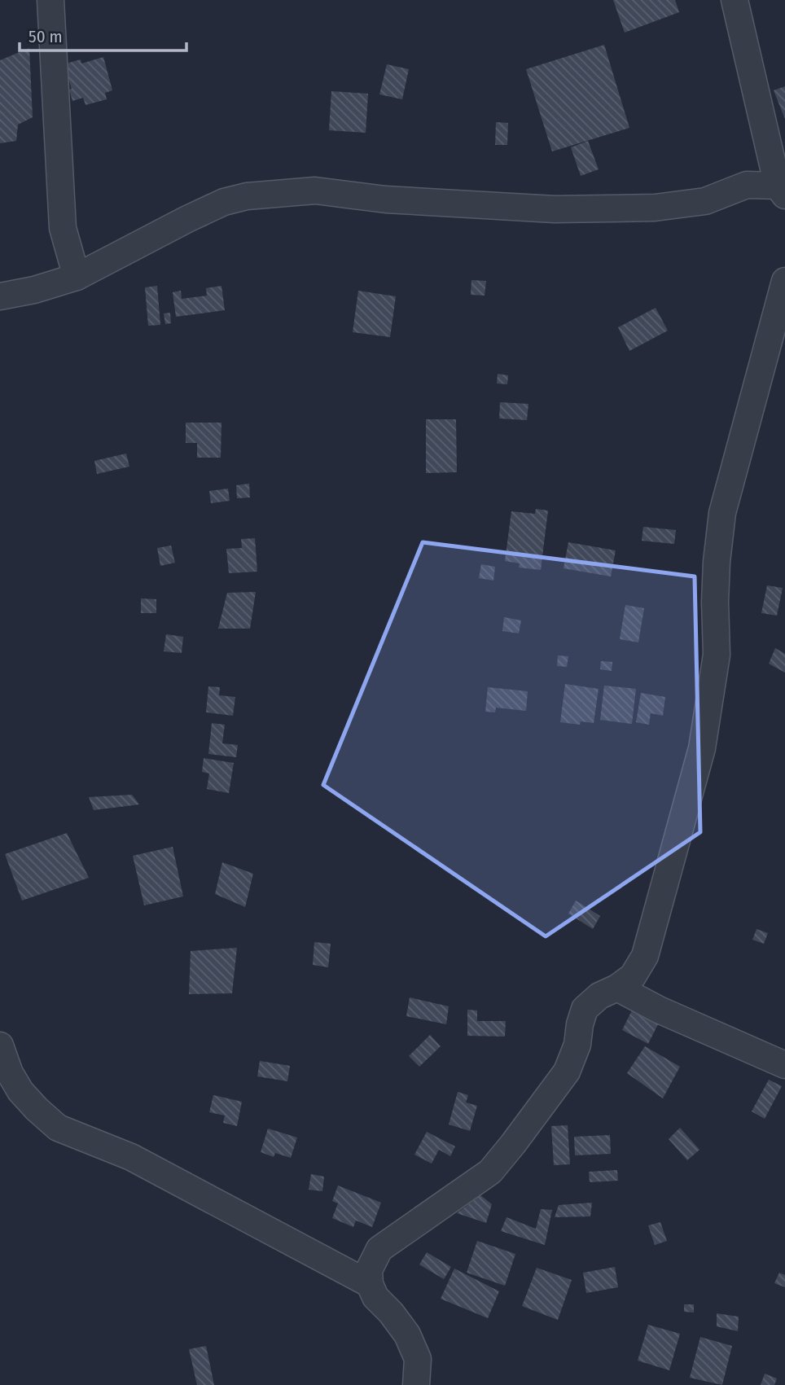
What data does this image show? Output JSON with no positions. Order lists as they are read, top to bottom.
{
  "scale_bar": "50 m"
}
